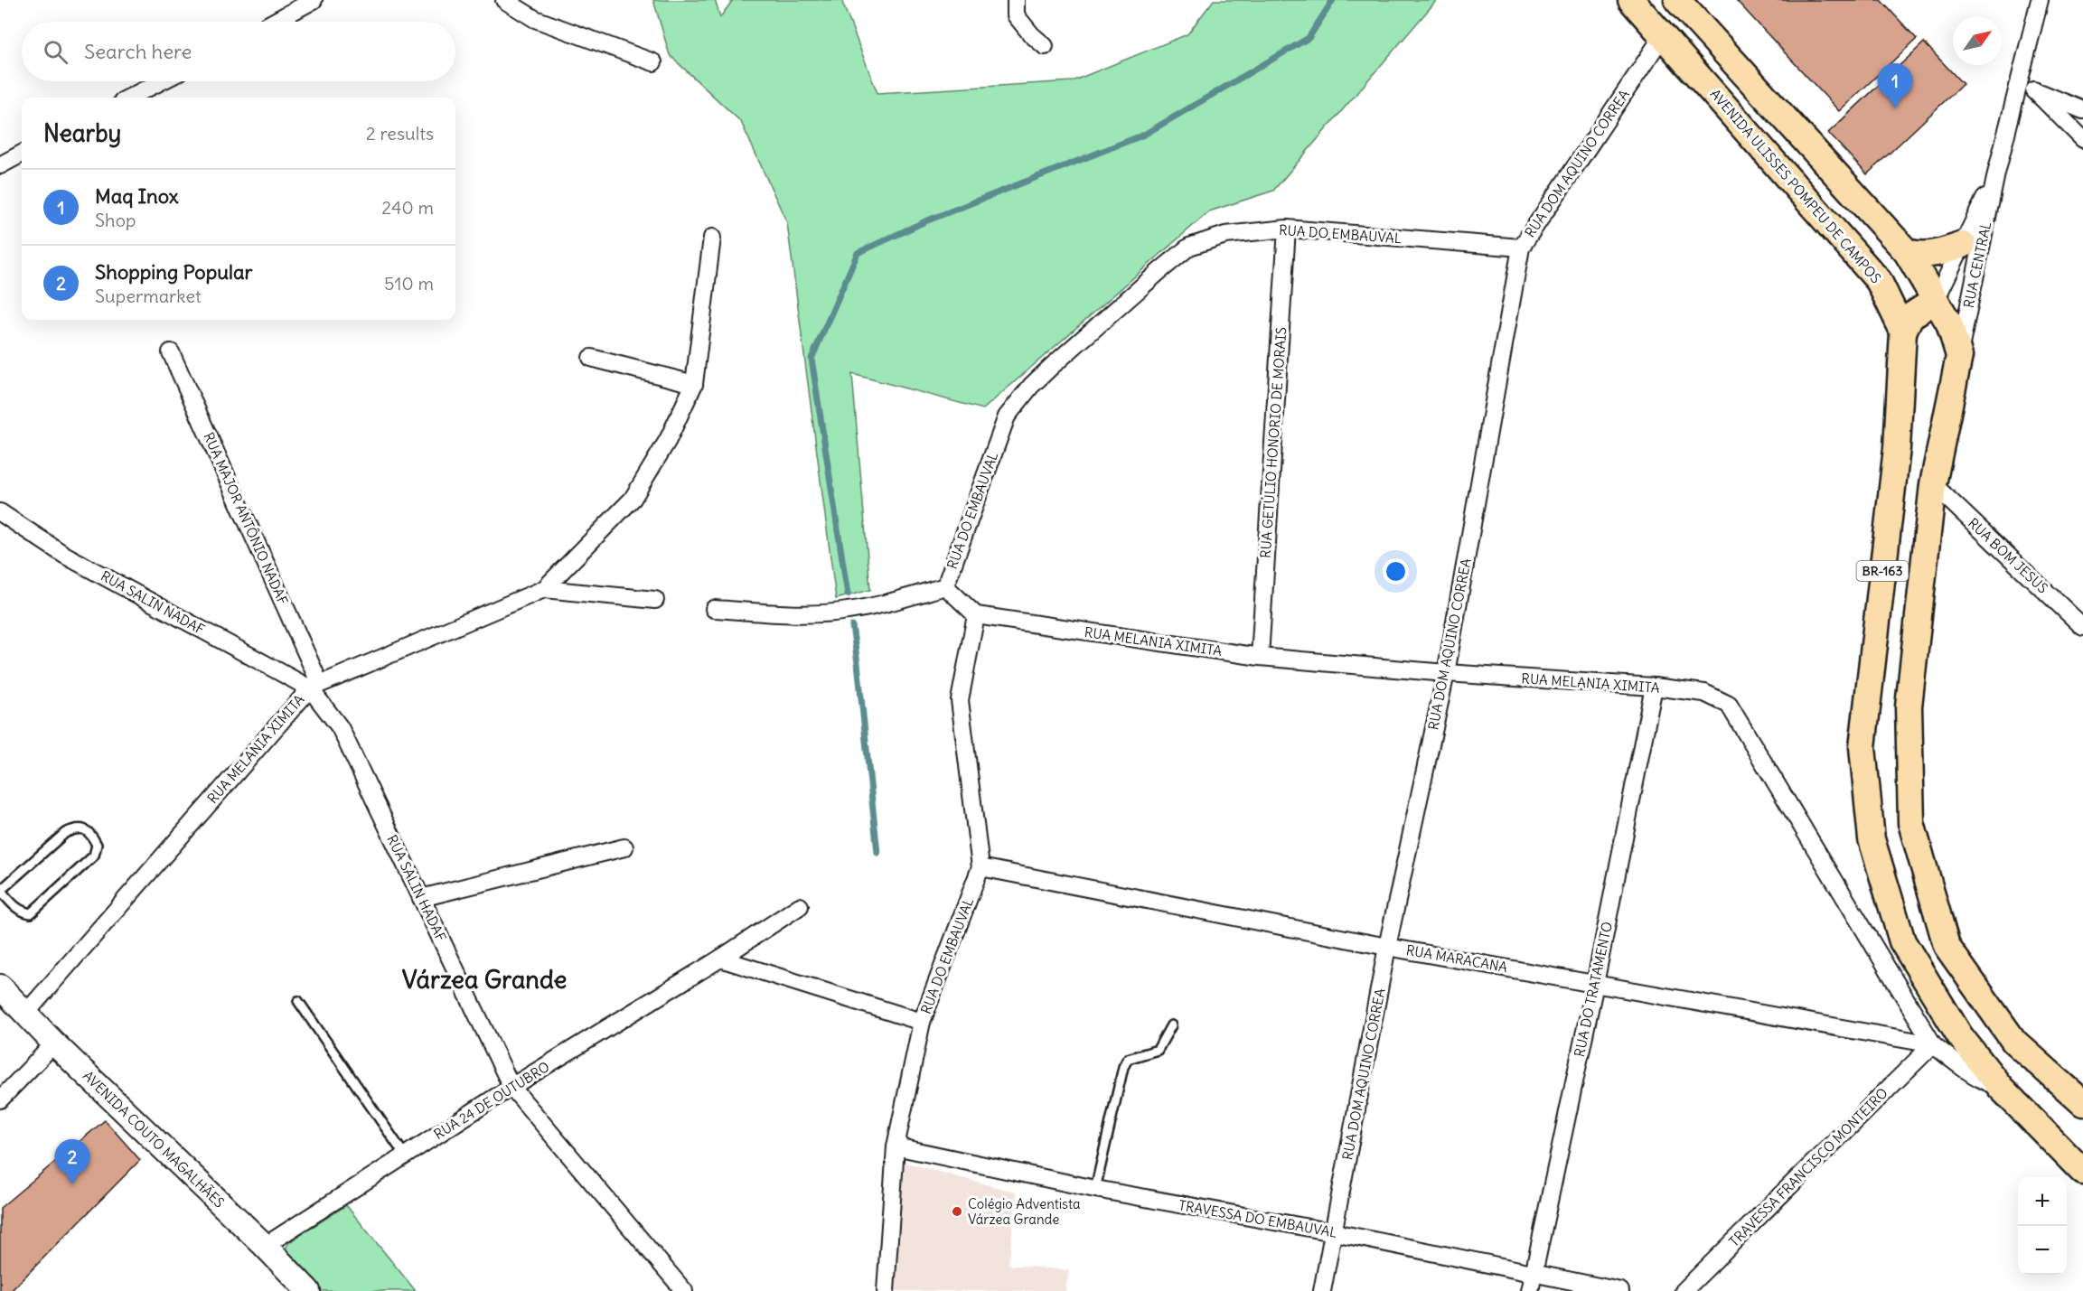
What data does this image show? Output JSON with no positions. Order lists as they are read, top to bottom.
{
  "streets": {
    "main road": ["AVENIDA ULISSES POMPEU DE CAMPOS", "BR-163", "AVENIDA COUTO MAGALHÃES"],
    "street": [
      "RUA DOM AQUINO CORREA",
      "RUA DO EMBAUVAL",
      "RUA CENTRAL",
      "RUA GETÚLIO HONORIO DE MORAIS",
      "RUA MAJOR ANTÔNIO NADAF",
      "RUA BOM JESUS",
      "RUA SALIN NADAF",
      "RUA MELANIA XIMITA",
      "RUA SALIN HADAF",
      "RUA MARACANA",
      "RUA DO TRATAMENTO",
      "RUA 24 DE OUTUBRO",
      "TRAVESSA FRANCISCO MONTEIRO",
      "TRAVESSA DO EMBAUVAL"
    ]
  },
  "crossings": [
    ["RUA DOM AQUINO CORREA", "AVENIDA ULISSES POMPEU DE CAMPOS"],
    ["RUA DOM AQUINO CORREA", "RUA DO EMBAUVAL"],
    ["RUA DOM AQUINO CORREA", "RUA MELANIA XIMITA"],
    ["RUA DOM AQUINO CORREA", "RUA MARACANA"],
    ["RUA DOM AQUINO CORREA", "TRAVESSA DO EMBAUVAL"],
    ["AVENIDA ULISSES POMPEU DE CAMPOS", "RUA MELANIA XIMITA"],
    ["RUA DO EMBAUVAL", "RUA GETÚLIO HONORIO DE MORAIS"],
    ["RUA DO EMBAUVAL", "RUA MELANIA XIMITA"],
    ["RUA DO EMBAUVAL", "RUA MARACANA"],
    ["RUA DO EMBAUVAL", "TRAVESSA DO EMBAUVAL"],
    ["RUA CENTRAL", "BR-163"],
    ["RUA GETÚLIO HONORIO DE MORAIS", "RUA MELANIA XIMITA"],
    ["RUA MAJOR ANTÔNIO NADAF", "RUA SALIN NADAF"],
    ["RUA MAJOR ANTÔNIO NADAF", "RUA MELANIA XIMITA"],
    ["RUA MAJOR ANTÔNIO NADAF", "RUA SALIN HADAF"],
    ["RUA BOM JESUS", "BR-163"],
    ["RUA SALIN NADAF", "RUA MELANIA XIMITA"],
    ["RUA SALIN NADAF", "RUA SALIN HADAF"],
    ["RUA MELANIA XIMITA", "RUA SALIN HADAF"],
    ["RUA MELANIA XIMITA", "RUA MARACANA"],
    ["RUA MELANIA XIMITA", "RUA DO TRATAMENTO"],
    ["RUA MELANIA XIMITA", "AVENIDA COUTO MAGALHÃES"],
    ["RUA MELANIA XIMITA", "TRAVESSA FRANCISCO MONTEIRO"],
    ["RUA SALIN HADAF", "RUA 24 DE OUTUBRO"],
    ["RUA MARACANA", "RUA DO TRATAMENTO"],
    ["RUA MARACANA", "TRAVESSA FRANCISCO MONTEIRO"],
    ["RUA DO TRATAMENTO", "TRAVESSA DO EMBAUVAL"],
    ["RUA 24 DE OUTUBRO", "AVENIDA COUTO MAGALHÃES"]
  ],
  "districts": ["Várzea Grande"],
  "places": ["Colégio Adventista Várzea Grande"],
  "north": "top right",
  "page": {
    "search": "Search here",
    "pins": ["1", "2"],
    "heading": ["Nearby", "2 results"],
    "list": [
      {
        "mark": "1",
        "name": "Maq Inox",
        "note": "Shop",
        "value": "240 m"
      },
      {
        "mark": "2",
        "name": "Shopping Popular",
        "note": "Supermarket",
        "value": "510 m"
      }
    ],
    "map_buttons": ["+", "−"]
  }
}
